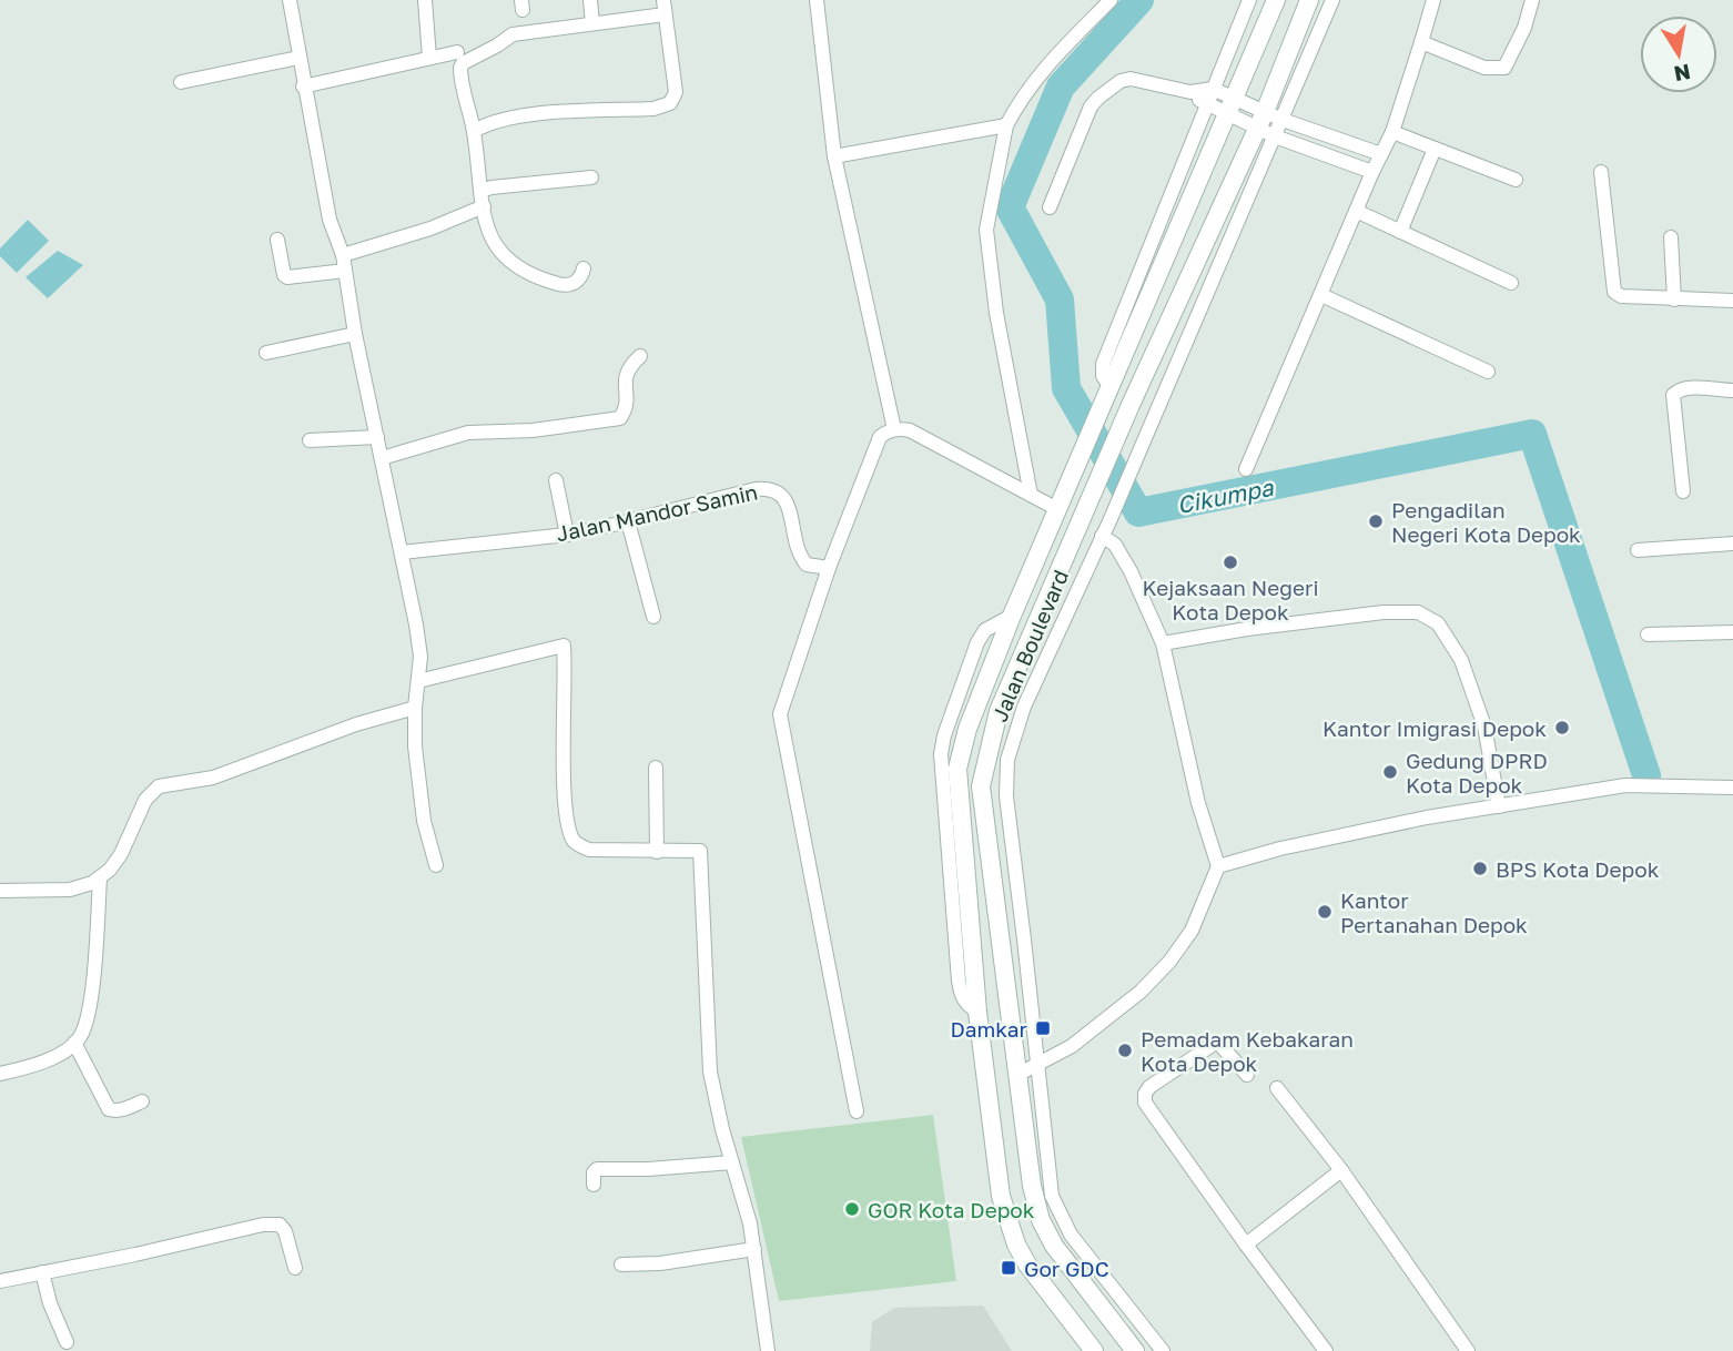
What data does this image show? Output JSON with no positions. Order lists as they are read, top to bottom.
{
  "streets": {
    "main road": ["Jalan Boulevard"],
    "street": ["Jalan Mandor Samin"]
  },
  "water": ["Cikumpa"],
  "places": {
    "other": [
      "Pengadilan Negeri Kota Depok",
      "Kejaksaan Negeri Kota Depok",
      "Kantor Imigrasi Depok",
      "Gedung DPRD Kota Depok",
      "BPS Kota Depok",
      "Kantor Pertanahan Depok",
      "Pemadam Kebakaran Kota Depok",
      "GOR Kota Depok"
    ],
    "transit": ["Damkar", "Gor GDC"]
  },
  "north": "bottom"
}
